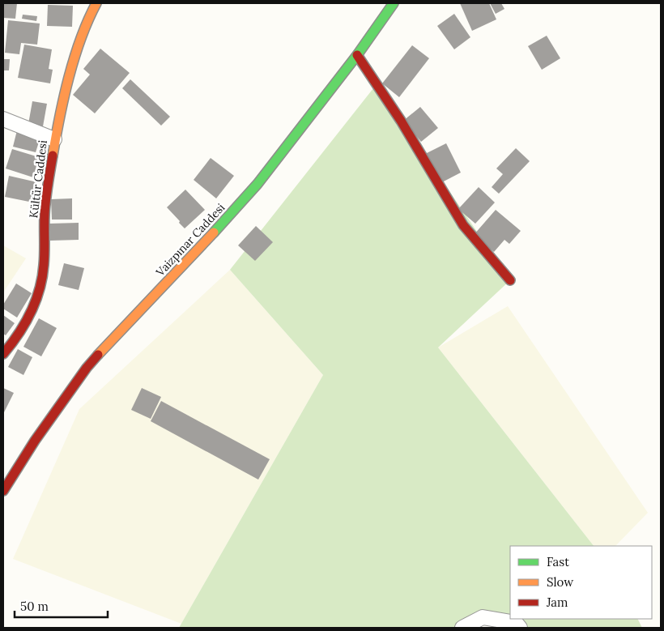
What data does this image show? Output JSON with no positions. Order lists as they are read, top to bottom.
{
  "streets": {
    "street": ["Kültür Caddesi", "Vaizpınar Caddesi"]
  },
  "legend": ["Fast", "Slow", "Jam"],
  "scale_bar": "50 m"
}
